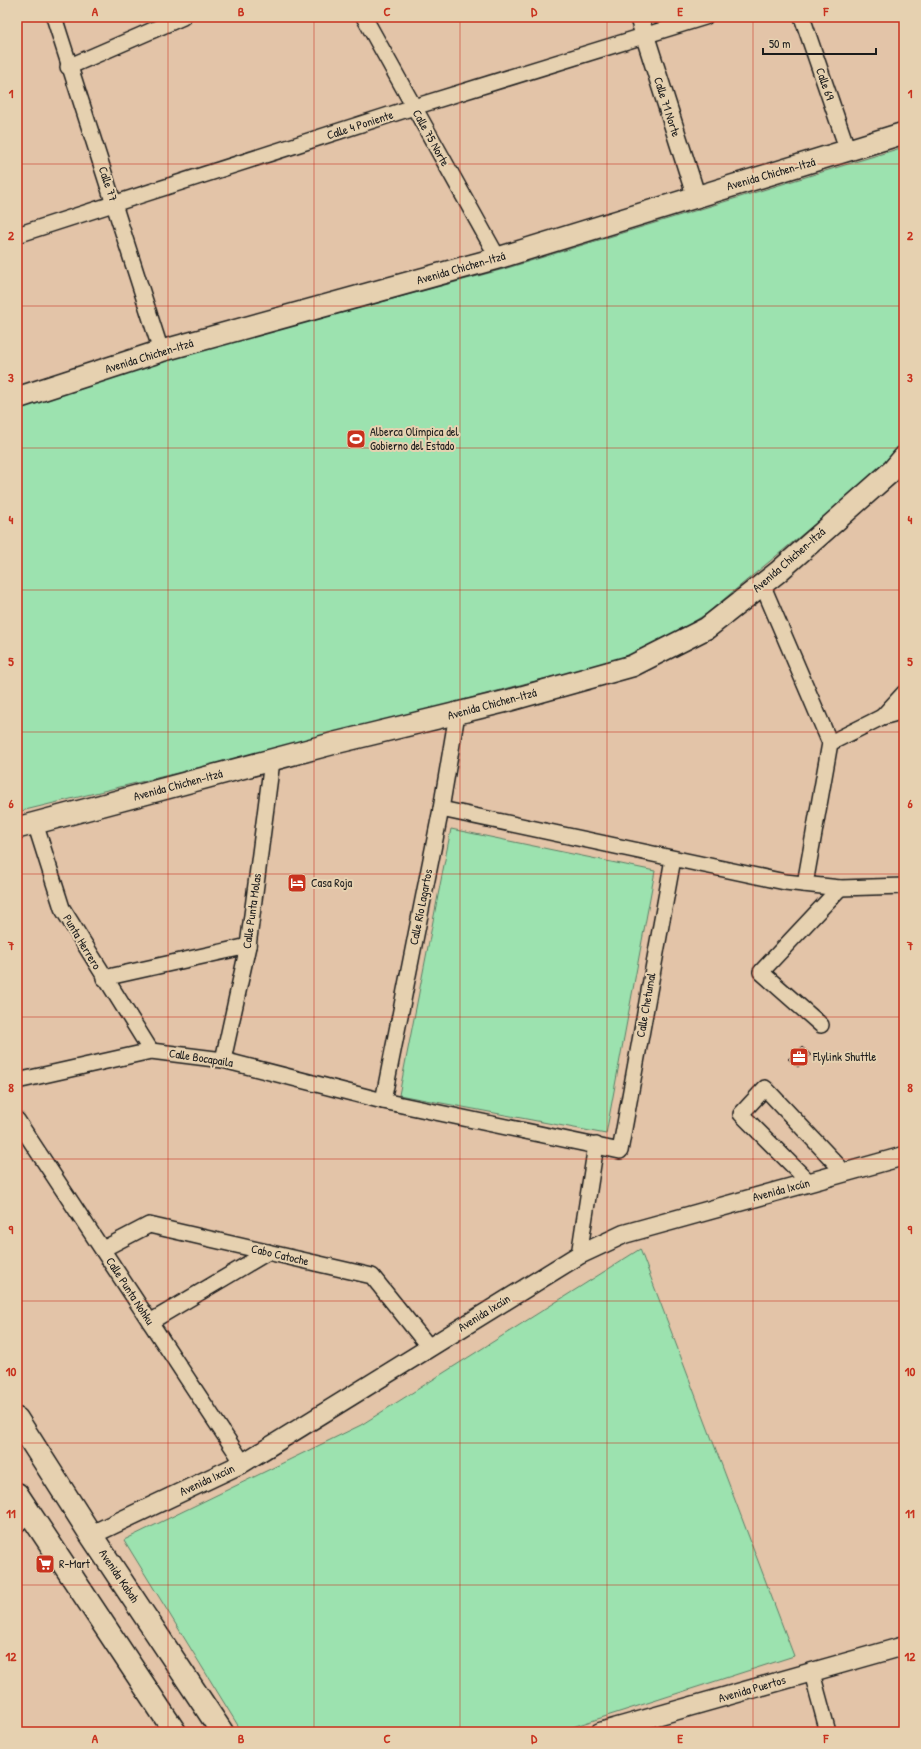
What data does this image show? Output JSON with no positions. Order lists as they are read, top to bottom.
{
  "streets": {
    "main road": ["Avenida Chichen-Itzá", "Avenida Kabah"],
    "street": [
      "Calle 69",
      "Calle 71 Norte",
      "Calle 4 Poniente",
      "Calle 75 Norte",
      "Calle 77",
      "Calle Río Lagartos",
      "Calle Punta Molas",
      "Punta Herrero",
      "Calle Chetumal",
      "Calle Bocapaila",
      "Avenida Ixcún",
      "Cabo Catoche",
      "Calle Punta Nohku",
      "Avenida Puertos"
    ]
  },
  "crossings": [
    ["Calle 69", "Avenida Chichen-Itzá"],
    ["Calle 71 Norte", "Calle 4 Poniente"],
    ["Calle 71 Norte", "Avenida Chichen-Itzá"],
    ["Calle 4 Poniente", "Calle 75 Norte"],
    ["Calle 4 Poniente", "Calle 77"],
    ["Calle 75 Norte", "Avenida Chichen-Itzá"],
    ["Avenida Chichen-Itzá", "Calle 77"],
    ["Avenida Chichen-Itzá", "Calle Río Lagartos"],
    ["Avenida Chichen-Itzá", "Calle Punta Molas"],
    ["Avenida Chichen-Itzá", "Punta Herrero"],
    ["Calle Río Lagartos", "Calle Bocapaila"],
    ["Calle Punta Molas", "Calle Bocapaila"],
    ["Punta Herrero", "Calle Bocapaila"],
    ["Calle Chetumal", "Calle Bocapaila"],
    ["Avenida Ixcún", "Cabo Catoche"],
    ["Avenida Ixcún", "Calle Punta Nohku"],
    ["Avenida Ixcún", "Avenida Kabah"],
    ["Cabo Catoche", "Calle Punta Nohku"]
  ],
  "places": {
    "sports": ["Alberca Olímpica del Gobierno del Estado"],
    "hotel": ["Casa Roja"],
    "office": ["Flylink Shuttle"],
    "supermarket": ["R-Mart"]
  },
  "scale_bar": "50 m",
  "grid": {
    "columns": [
      "A",
      "B",
      "C",
      "D",
      "E",
      "F"
    ],
    "rows": [
      "1",
      "2",
      "3",
      "4",
      "5",
      "6",
      "7",
      "8",
      "9",
      "10",
      "11",
      "12"
    ]
  }
}
